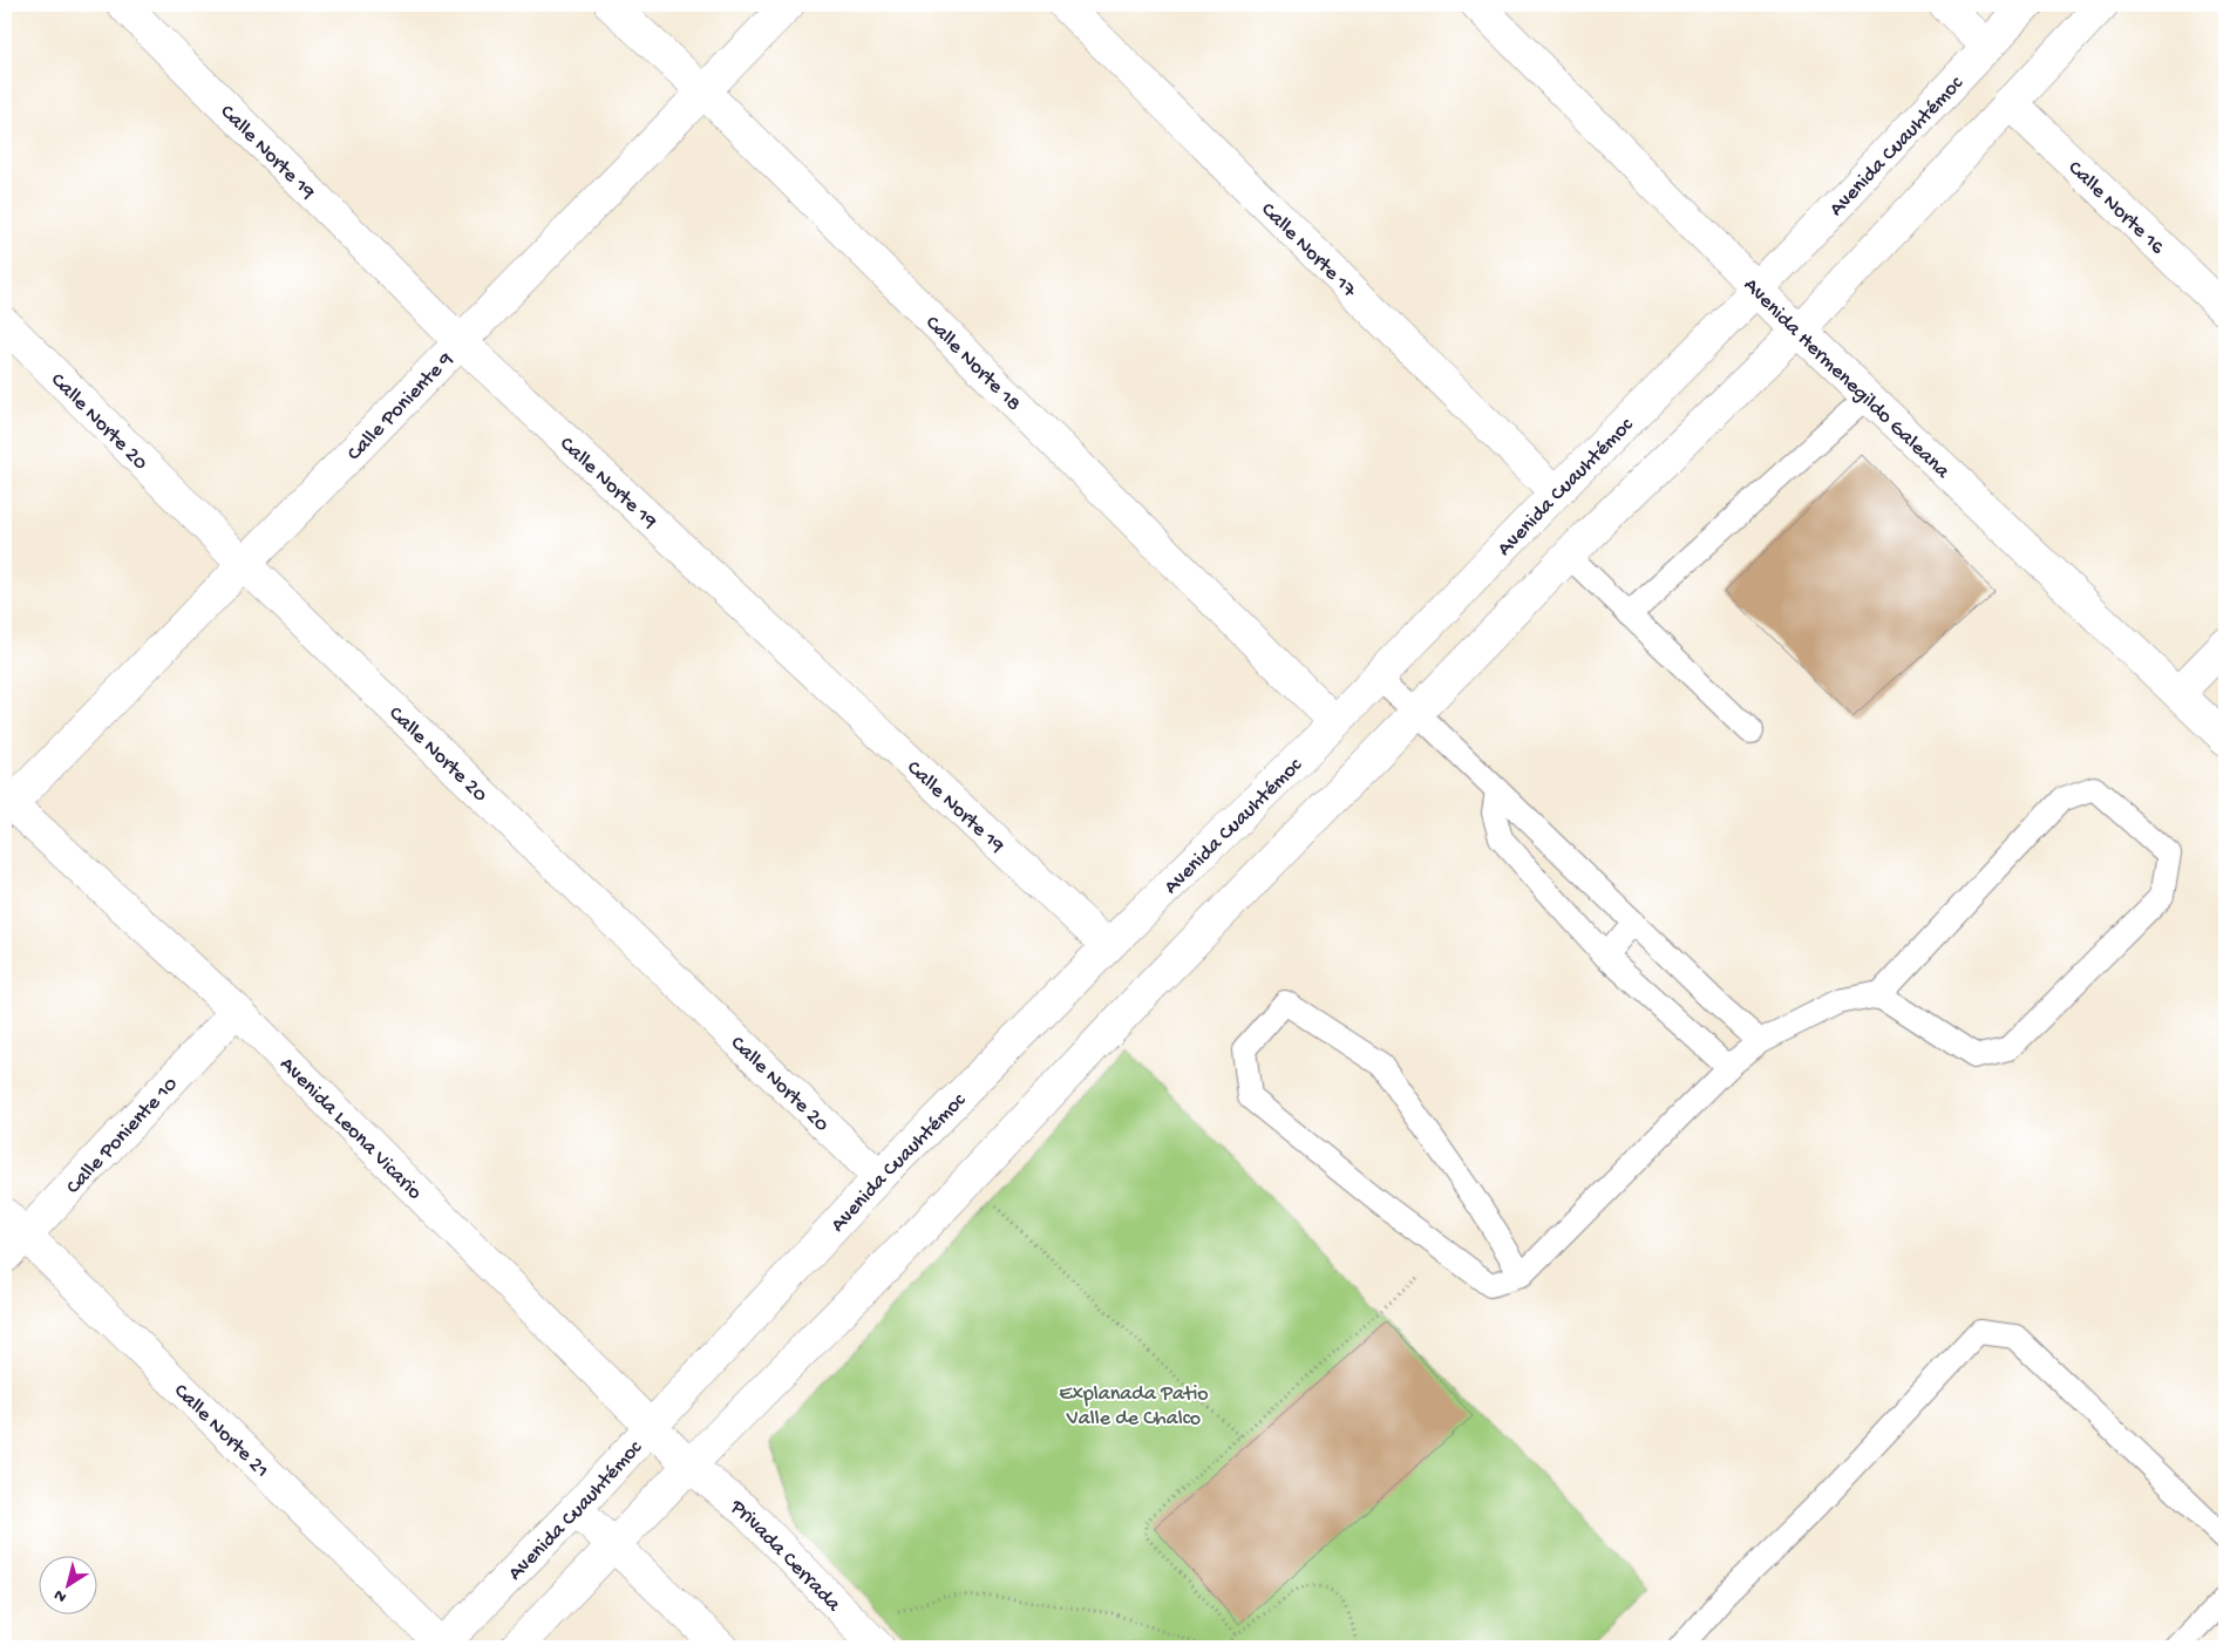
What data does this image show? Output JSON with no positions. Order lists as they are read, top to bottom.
{
  "streets": {
    "street": [
      "Avenida Cuauhtémoc",
      "Calle Norte 19",
      "Calle Norte 16",
      "Calle Norte 17",
      "Calle Norte 18",
      "Avenida Hermenegildo Galeana",
      "Calle Poniente 9",
      "Calle Norte 20",
      "Avenida Leona Vicario",
      "Calle Poniente 10",
      "Calle Norte 21",
      "Privada Cerrada"
    ]
  },
  "crossings": [
    ["Avenida Cuauhtémoc", "Calle Norte 19"],
    ["Avenida Cuauhtémoc", "Calle Norte 17"],
    ["Avenida Cuauhtémoc", "Calle Norte 18"],
    ["Avenida Cuauhtémoc", "Avenida Hermenegildo Galeana"],
    ["Avenida Cuauhtémoc", "Calle Norte 20"],
    ["Avenida Cuauhtémoc", "Avenida Leona Vicario"],
    ["Avenida Cuauhtémoc", "Calle Norte 21"],
    ["Calle Norte 19", "Calle Poniente 9"],
    ["Calle Norte 18", "Calle Poniente 9"],
    ["Calle Poniente 9", "Calle Norte 20"],
    ["Calle Poniente 9", "Avenida Leona Vicario"],
    ["Avenida Leona Vicario", "Calle Poniente 10"],
    ["Avenida Leona Vicario", "Privada Cerrada"],
    ["Calle Poniente 10", "Calle Norte 21"]
  ],
  "parks": ["Explanada Patio Valle de Chalco"],
  "north": "bottom left"
}
